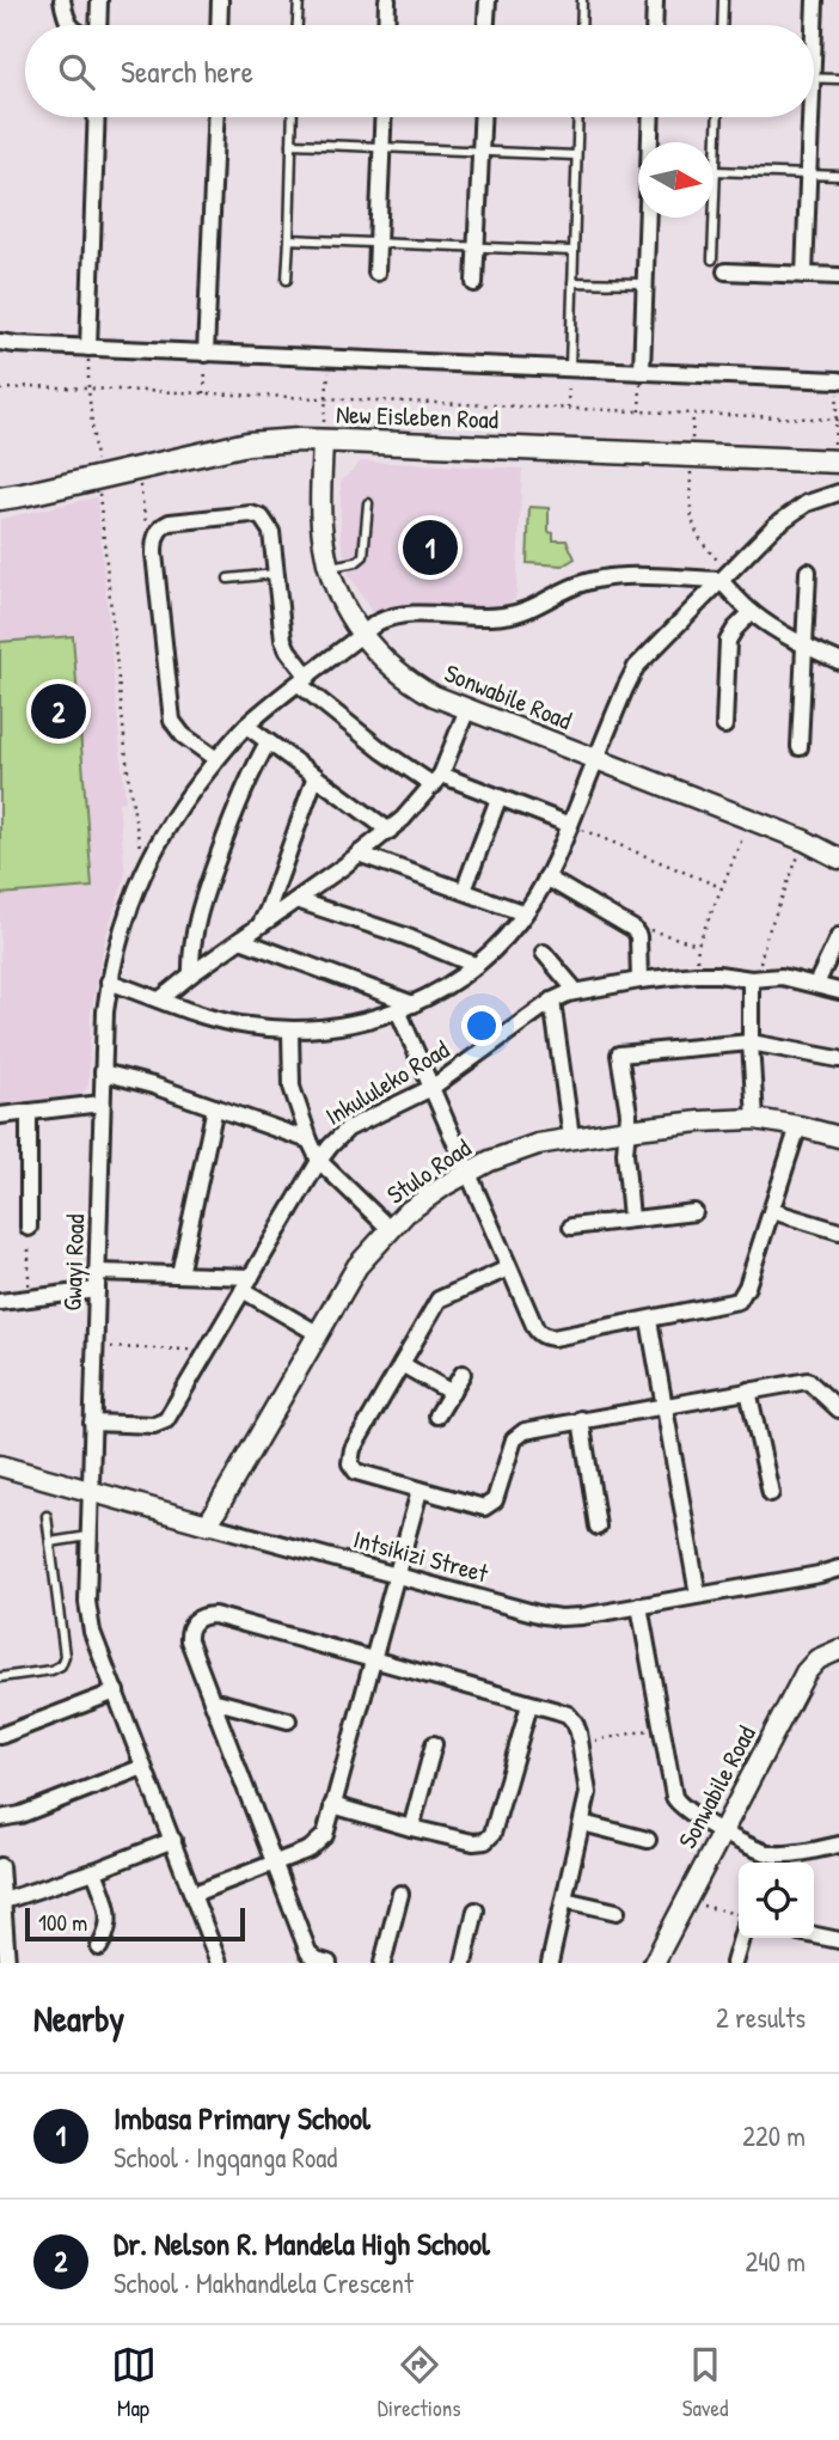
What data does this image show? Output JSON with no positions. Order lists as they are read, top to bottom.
{
  "streets": {
    "main road": ["New Eisleben Road"],
    "street": [
      "Sonwabile Road",
      "Inkululeko Road",
      "Stulo Road",
      "Gwayi Road",
      "Intsikizi Street"
    ]
  },
  "crossings": [
    ["New Eisleben Road", "Sonwabile Road"],
    ["Sonwabile Road", "Gwayi Road"],
    ["Inkululeko Road", "Gwayi Road"],
    ["Stulo Road", "Intsikizi Street"],
    ["Gwayi Road", "Intsikizi Street"]
  ],
  "scale_bar": "100 m",
  "north": "right",
  "page": {
    "search": "Search here",
    "pins": ["1", "2"],
    "scale": "100 m",
    "heading": ["Nearby", "2 results"],
    "list": [
      {
        "mark": "1",
        "name": "Imbasa Primary School",
        "note": "School · Ingqanga Road",
        "value": "220 m"
      },
      {
        "mark": "2",
        "name": "Dr. Nelson R. Mandela High School",
        "note": "School · Makhandlela Crescent",
        "value": "240 m"
      }
    ],
    "nav": ["Map", "Directions", "Saved"]
  }
}
